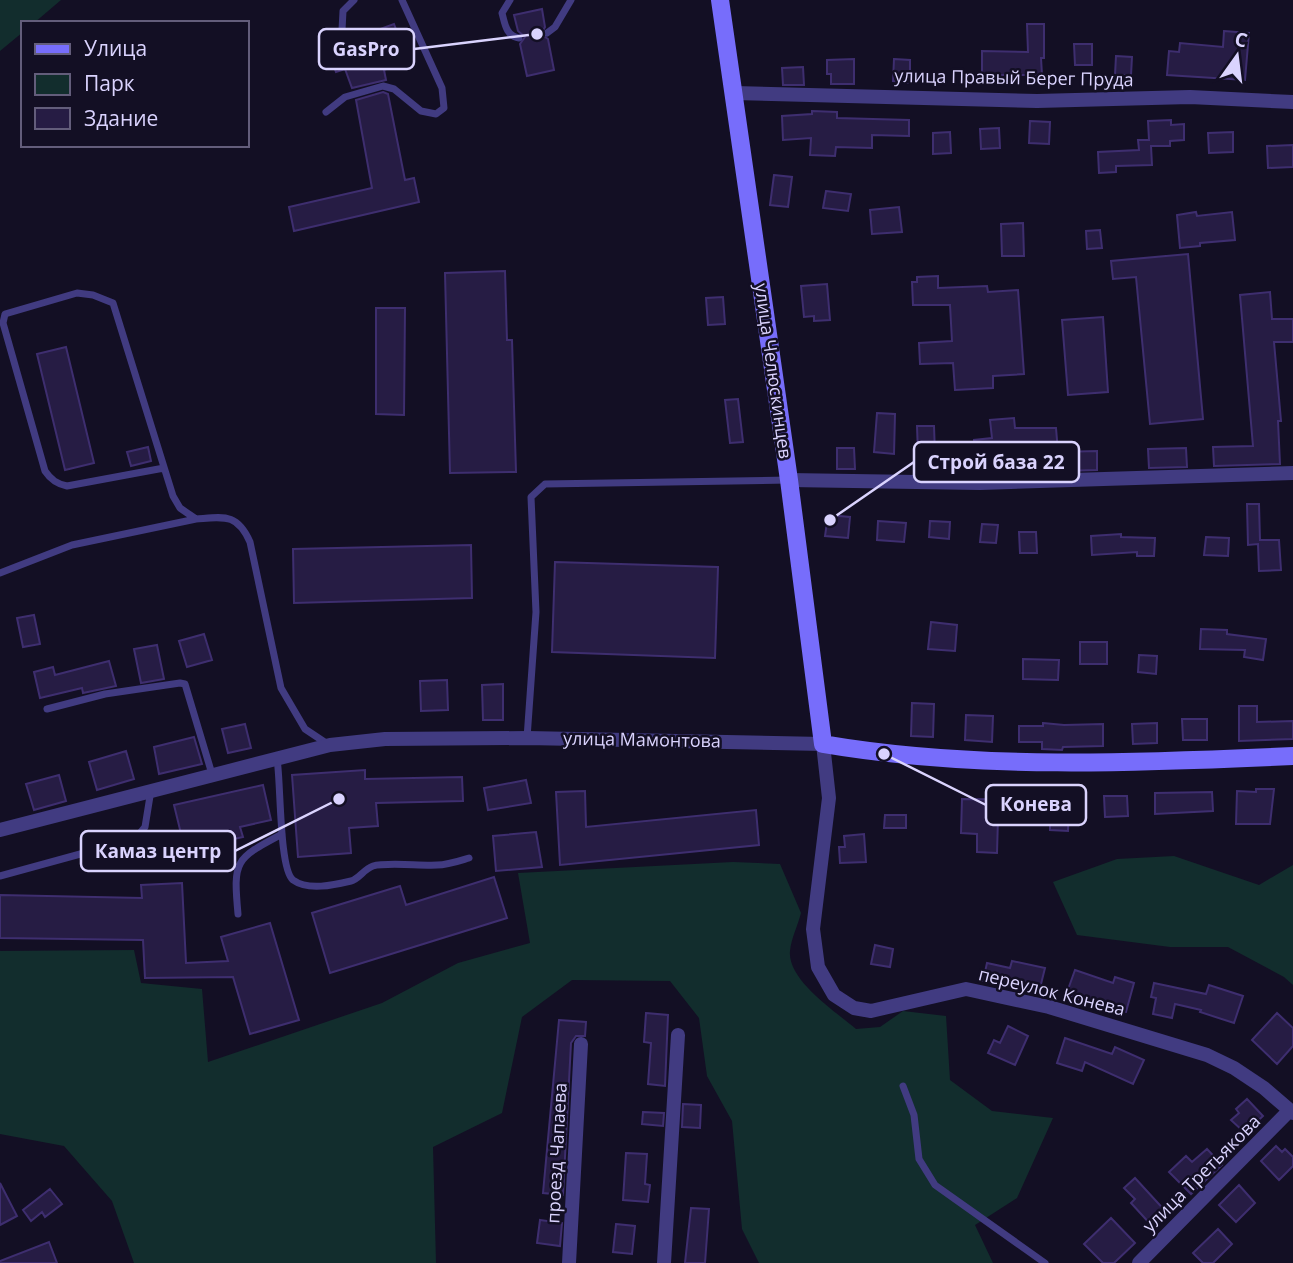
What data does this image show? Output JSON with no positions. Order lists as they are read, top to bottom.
{
  "streets": {
    "main road": ["улица Челюскинцев", "улица Мамонтова"],
    "street": [
      "улица Правый Берег Пруда",
      "переулок Конева",
      "проезд Чапаева",
      "улица Третьякова"
    ]
  },
  "crossings": [
    ["улица Правый Берег Пруда", "улица Челюскинцев"],
    ["улица Челюскинцев", "улица Мамонтова"],
    ["улица Челюскинцев", "переулок Конева"],
    ["улица Мамонтова", "переулок Конева"],
    ["переулок Конева", "улица Третьякова"]
  ],
  "places": [
    "GasPro",
    "Строй база 22",
    "Конева",
    "Камаз центр"
  ],
  "legend": ["Улица", "Парк", "Здание"],
  "north": "top"
}
